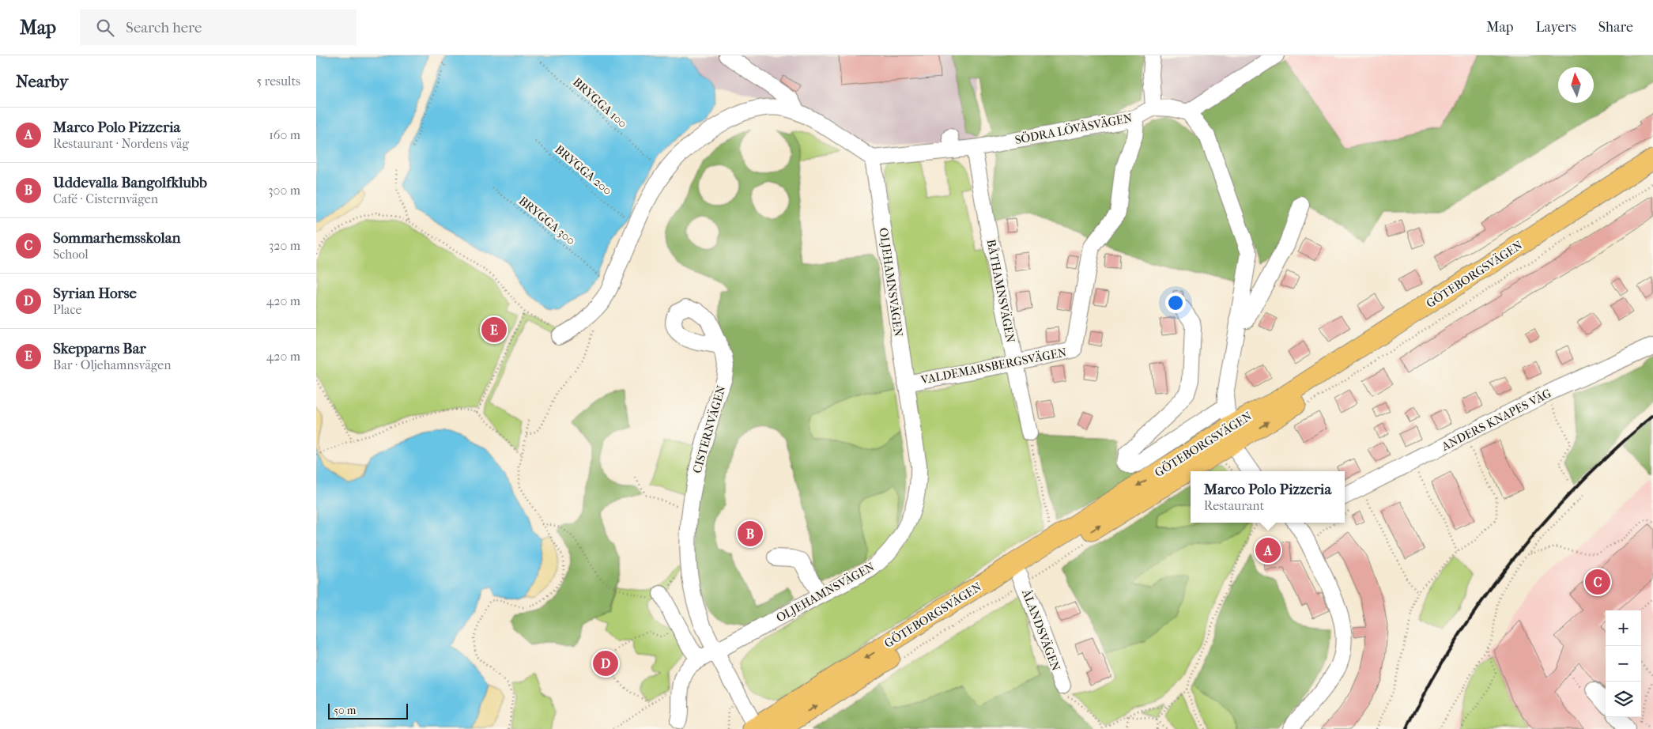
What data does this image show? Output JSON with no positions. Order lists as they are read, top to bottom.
{
  "streets": {
    "main road": ["GÖTEBORGSVÄGEN"],
    "street": [
      "SÖDRA LÖVÅSVÄGEN",
      "OLJEHAMNSVÄGEN",
      "BÅTHAMNSVÄGEN",
      "VALDEMARSBERGSVÄGEN",
      "ANDERS KNAPES VÄG",
      "CISTERNVÄGEN",
      "ÅLANDSVÄGEN"
    ],
    "path": ["BRYGGA 100", "BRYGGA 200", "BRYGGA 300"]
  },
  "crossings": [
    ["SÖDRA LÖVÅSVÄGEN", "OLJEHAMNSVÄGEN"],
    ["SÖDRA LÖVÅSVÄGEN", "BÅTHAMNSVÄGEN"],
    ["SÖDRA LÖVÅSVÄGEN", "VALDEMARSBERGSVÄGEN"],
    ["GÖTEBORGSVÄGEN", "ÅLANDSVÄGEN"],
    ["OLJEHAMNSVÄGEN", "VALDEMARSBERGSVÄGEN"],
    ["OLJEHAMNSVÄGEN", "CISTERNVÄGEN"],
    ["BÅTHAMNSVÄGEN", "VALDEMARSBERGSVÄGEN"]
  ],
  "scale_bar": "50 m",
  "north": "top",
  "page": {
    "header": "Map",
    "search": "Search here",
    "nav": ["Map", "Layers", "Share"],
    "heading": ["Nearby", "5 results"],
    "list": [
      {
        "mark": "A",
        "name": "Marco Polo Pizzeria",
        "note": "Restaurant · Nordens väg",
        "value": "160 m"
      },
      {
        "mark": "B",
        "name": "Uddevalla Bangolfklubb",
        "note": "Café · Cisternvägen",
        "value": "300 m"
      },
      {
        "mark": "C",
        "name": "Sommarhemsskolan",
        "note": "School",
        "value": "320 m"
      },
      {
        "mark": "D",
        "name": "Syrian Horse",
        "note": "Place",
        "value": "420 m"
      },
      {
        "mark": "E",
        "name": "Skepparns Bar",
        "note": "Bar · Oljehamnsvägen",
        "value": "420 m"
      }
    ],
    "pins": [
      "E",
      "B",
      "A",
      "C",
      "D"
    ],
    "popup": ["Marco Polo Pizzeria", "Restaurant"],
    "map_buttons": ["+", "−"],
    "scale": "50 m"
  }
}
